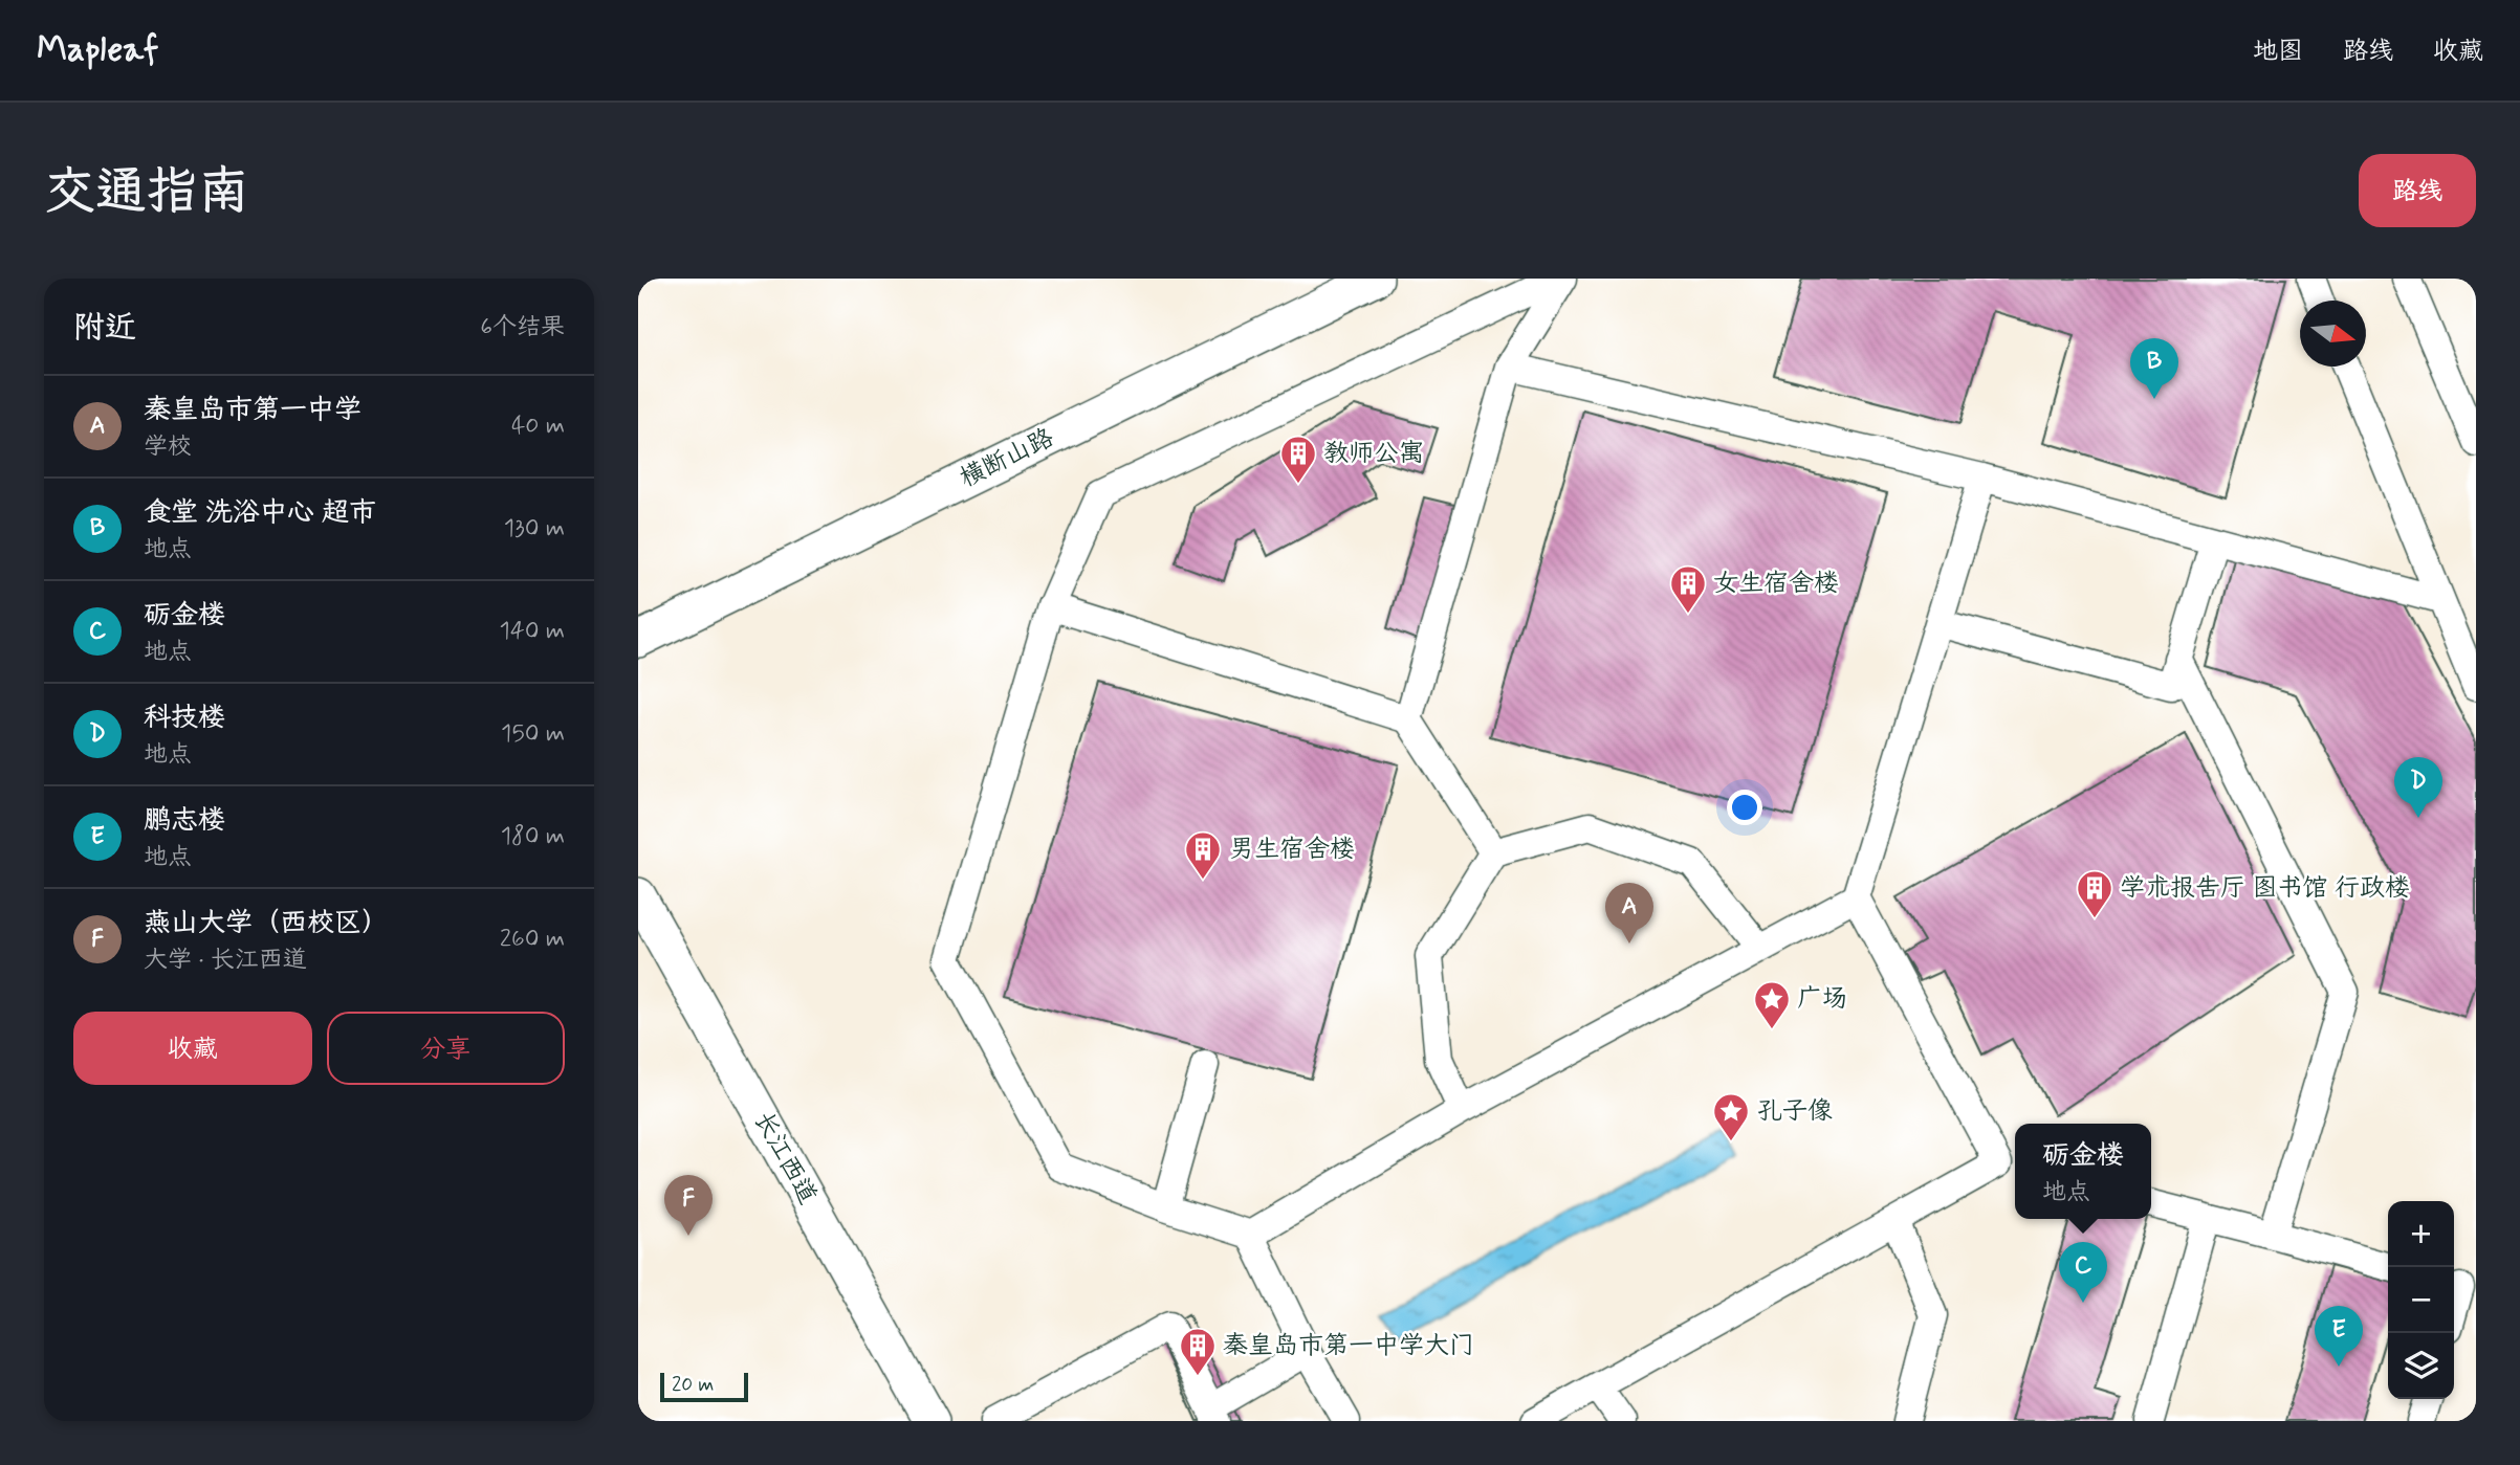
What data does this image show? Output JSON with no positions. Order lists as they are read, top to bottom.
{
  "streets": {
    "main road": ["横断山路", "长江西道"]
  },
  "places": {
    "building": [
      "教师公寓",
      "女生宿舍楼",
      "男生宿舍楼",
      "学术报告厅 图书馆 行政楼",
      "秦皇岛市第一中学大门"
    ],
    "place": ["广场", "孔子像"]
  },
  "scale_bar": "20 m",
  "north": "right",
  "page": {
    "header": "Mapleaf",
    "nav": ["地图", "路线", "收藏"],
    "title": "交通指南",
    "buttons": [
      "路线",
      ["收藏", "分享"]
    ],
    "heading": ["附近", "6个结果"],
    "pins": [
      "B",
      "D",
      "A",
      "F",
      "C",
      "E"
    ],
    "list": [
      {
        "mark": "A",
        "name": "秦皇岛市第一中学",
        "note": "学校",
        "value": "40 m"
      },
      {
        "mark": "B",
        "name": "食堂 洗浴中心 超市",
        "note": "地点",
        "value": "130 m"
      },
      {
        "mark": "C",
        "name": "砺金楼",
        "note": "地点",
        "value": "140 m"
      },
      {
        "mark": "D",
        "name": "科技楼",
        "note": "地点",
        "value": "150 m"
      },
      {
        "mark": "E",
        "name": "鹏志楼",
        "note": "地点",
        "value": "180 m"
      },
      {
        "mark": "F",
        "name": "燕山大学（西校区）",
        "note": "大学 · 长江西道",
        "value": "260 m"
      }
    ],
    "popup": ["砺金楼", "地点"],
    "map_buttons": ["+", "−"],
    "scale": "20 m"
  }
}
